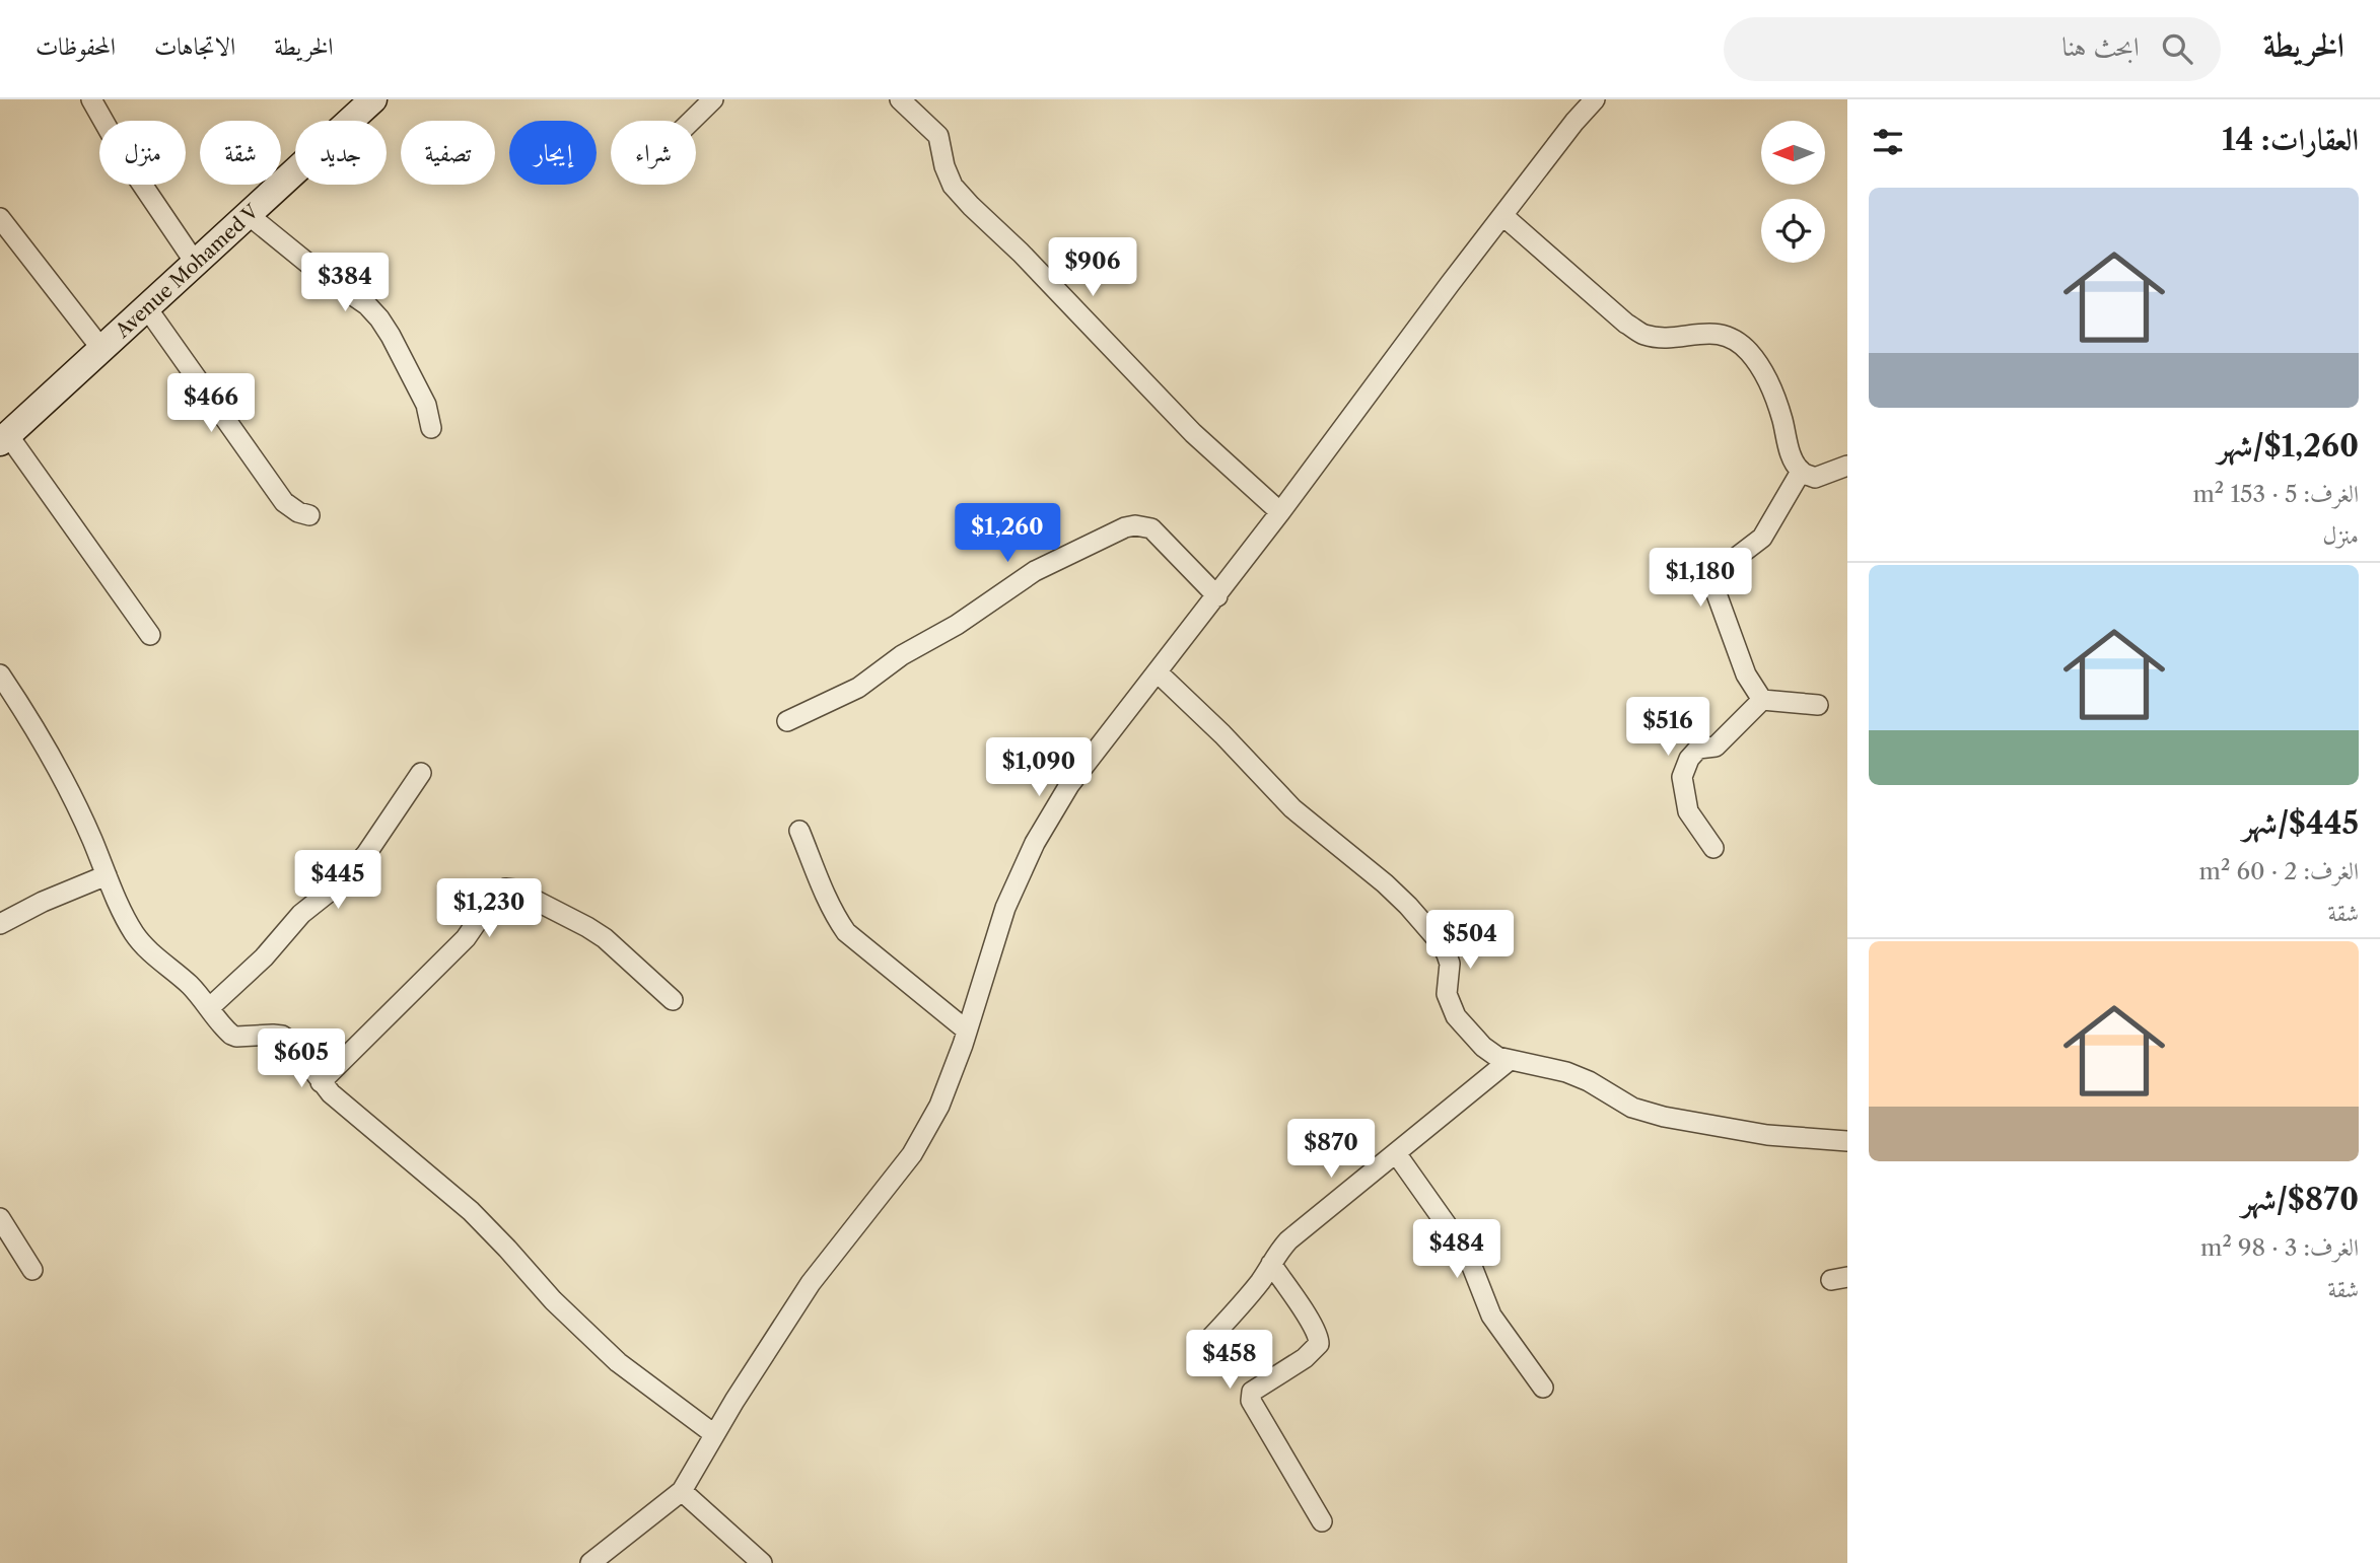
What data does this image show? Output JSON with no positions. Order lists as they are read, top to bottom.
{
  "streets": {
    "main road": ["Avenue Mohamed V"]
  },
  "north": "left",
  "page": {
    "header": "الخريطة",
    "search": "ابحث هنا",
    "nav": ["الخريطة", "الاتجاهات", "المحفوظات"],
    "heading": "العقارات: 14",
    "chip": [
      "شراء",
      "إيجار",
      "تصفية",
      "جديد",
      "شقة",
      "منزل"
    ],
    "list": [
      {
        "name": "$1,260/شهر",
        "note": "الغرف: 5 · 153 m² · منزل"
      },
      {
        "name": "$445/شهر",
        "note": "الغرف: 2 · 60 m² · شقة"
      },
      {
        "name": "$870/شهر",
        "note": "الغرف: 3 · 98 m² · شقة"
      }
    ],
    "price": [
      "$906",
      "$384",
      "$466",
      "$1,260",
      "$1,180",
      "$516",
      "$1,090",
      "$445",
      "$1,230",
      "$504",
      "$605",
      "$870",
      "$484",
      "$458"
    ]
  }
}
